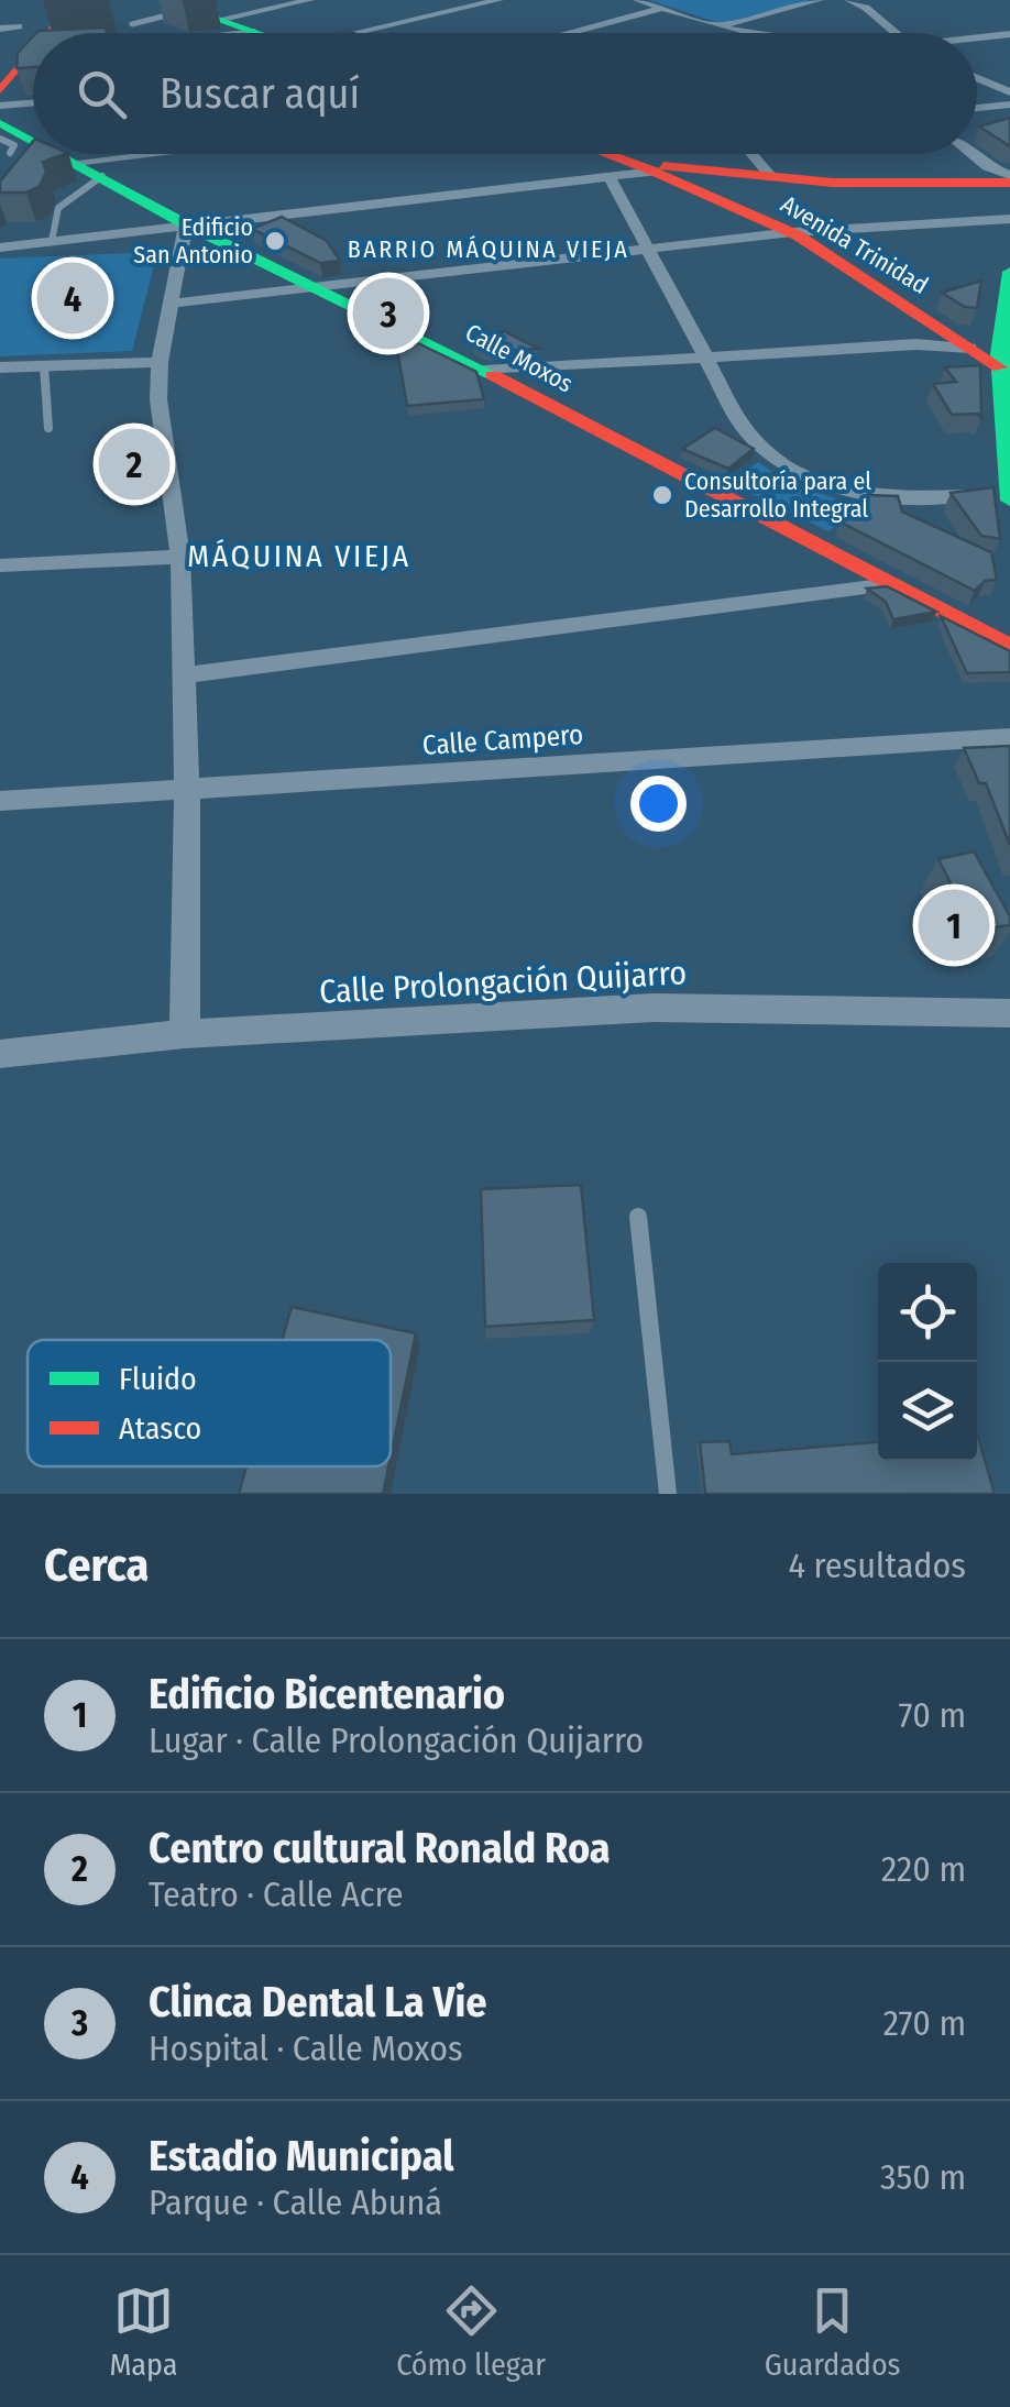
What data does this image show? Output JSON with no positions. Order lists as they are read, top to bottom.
{
  "streets": {
    "main road": ["Avenida Trinidad", "Calle Moxos"],
    "street": ["Calle Campero", "Calle Prolongación Quijarro"]
  },
  "districts": ["BARRIO MÁQUINA VIEJA", "MÁQUINA VIEJA"],
  "places": ["Edificio San Antonio", "Consultoría para el Desarrollo Integral"],
  "legend": ["Fluido", "Atasco"],
  "page": {
    "search": "Buscar aquí",
    "pins": [
      "4",
      "3",
      "2",
      "1"
    ],
    "heading": ["Cerca", "4 resultados"],
    "list": [
      {
        "mark": "1",
        "name": "Edificio Bicentenario",
        "note": "Lugar · Calle Prolongación Quijarro",
        "value": "70 m"
      },
      {
        "mark": "2",
        "name": "Centro cultural Ronald Roa",
        "note": "Teatro · Calle Acre",
        "value": "220 m"
      },
      {
        "mark": "3",
        "name": "Clinca Dental La Vie",
        "note": "Hospital · Calle Moxos",
        "value": "270 m"
      },
      {
        "mark": "4",
        "name": "Estadio Municipal",
        "note": "Parque · Calle Abuná",
        "value": "350 m"
      }
    ],
    "nav": ["Mapa", "Cómo llegar", "Guardados"]
  }
}
